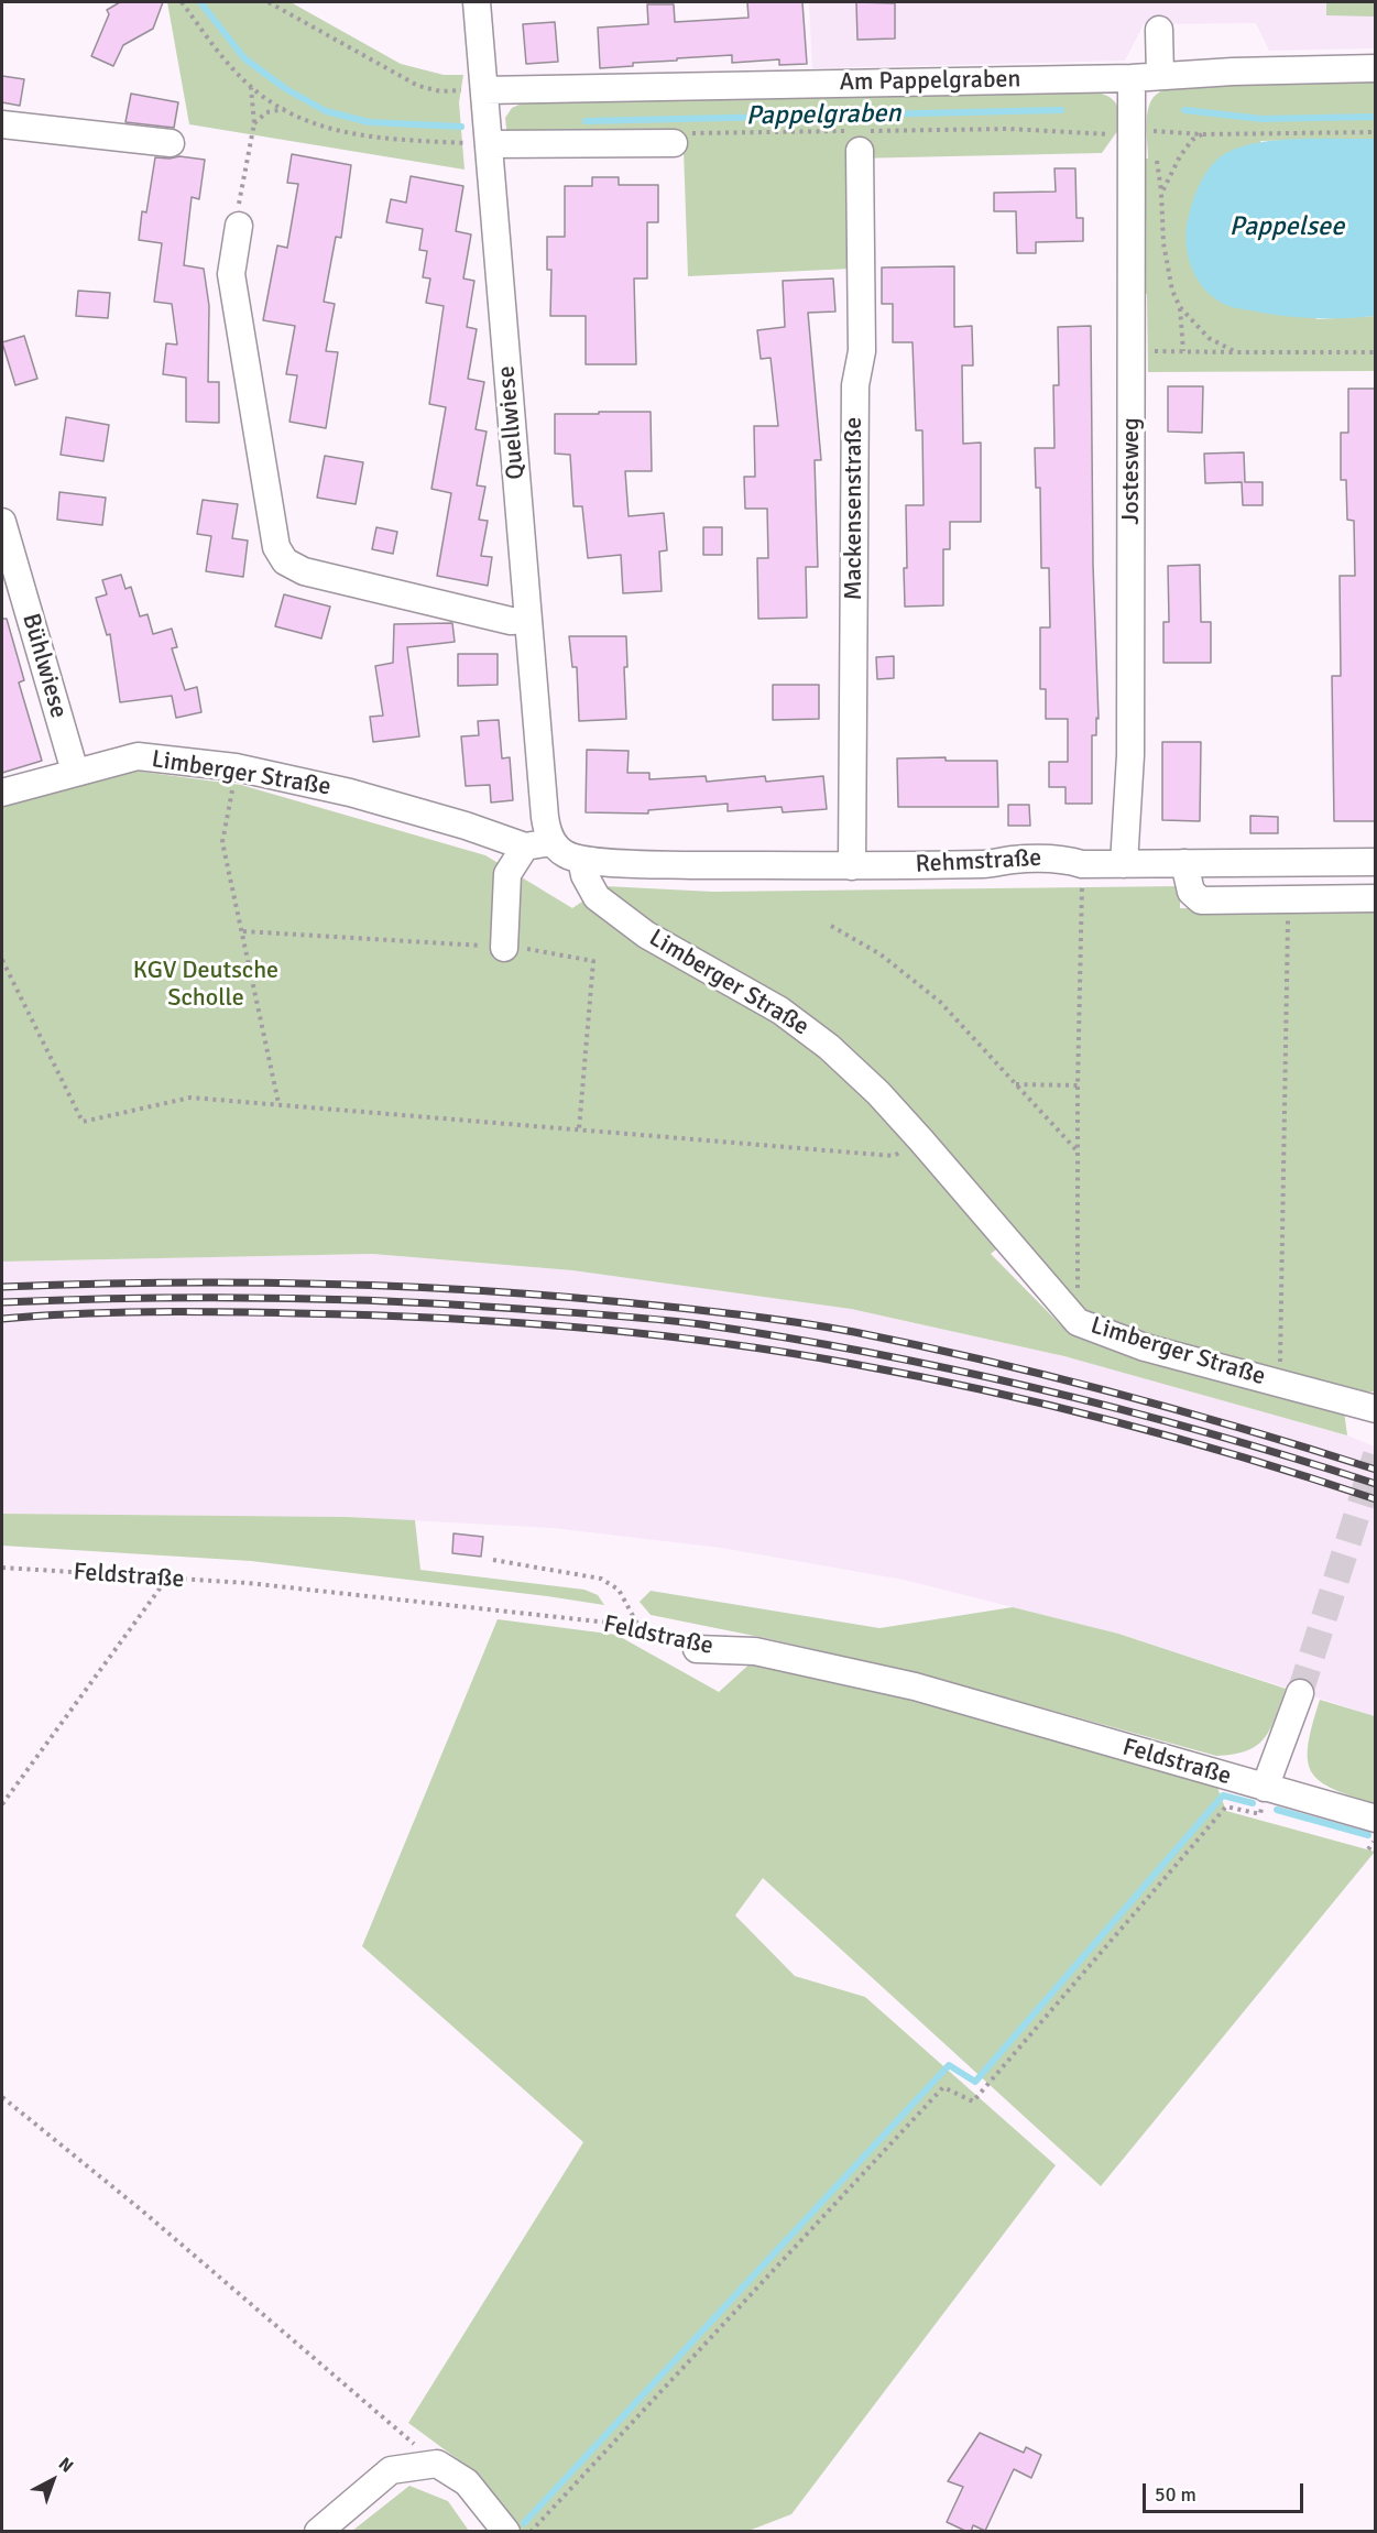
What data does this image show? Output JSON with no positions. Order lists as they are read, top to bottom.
{
  "streets": {
    "street": [
      "Am Pappelgraben",
      "Quellwiese",
      "Jostesweg",
      "Mackensenstraße",
      "Bühlwiese",
      "Limberger Straße",
      "Rehmstraße",
      "Feldstraße"
    ]
  },
  "crossings": [
    ["Am Pappelgraben", "Quellwiese"],
    ["Am Pappelgraben", "Jostesweg"],
    ["Quellwiese", "Limberger Straße"],
    ["Jostesweg", "Rehmstraße"],
    ["Mackensenstraße", "Rehmstraße"],
    ["Bühlwiese", "Limberger Straße"],
    ["Limberger Straße", "Rehmstraße"]
  ],
  "water": ["Pappelgraben", "Pappelsee"],
  "parks": ["KGV Deutsche Scholle"],
  "scale_bar": "50 m",
  "north": "top right"
}
